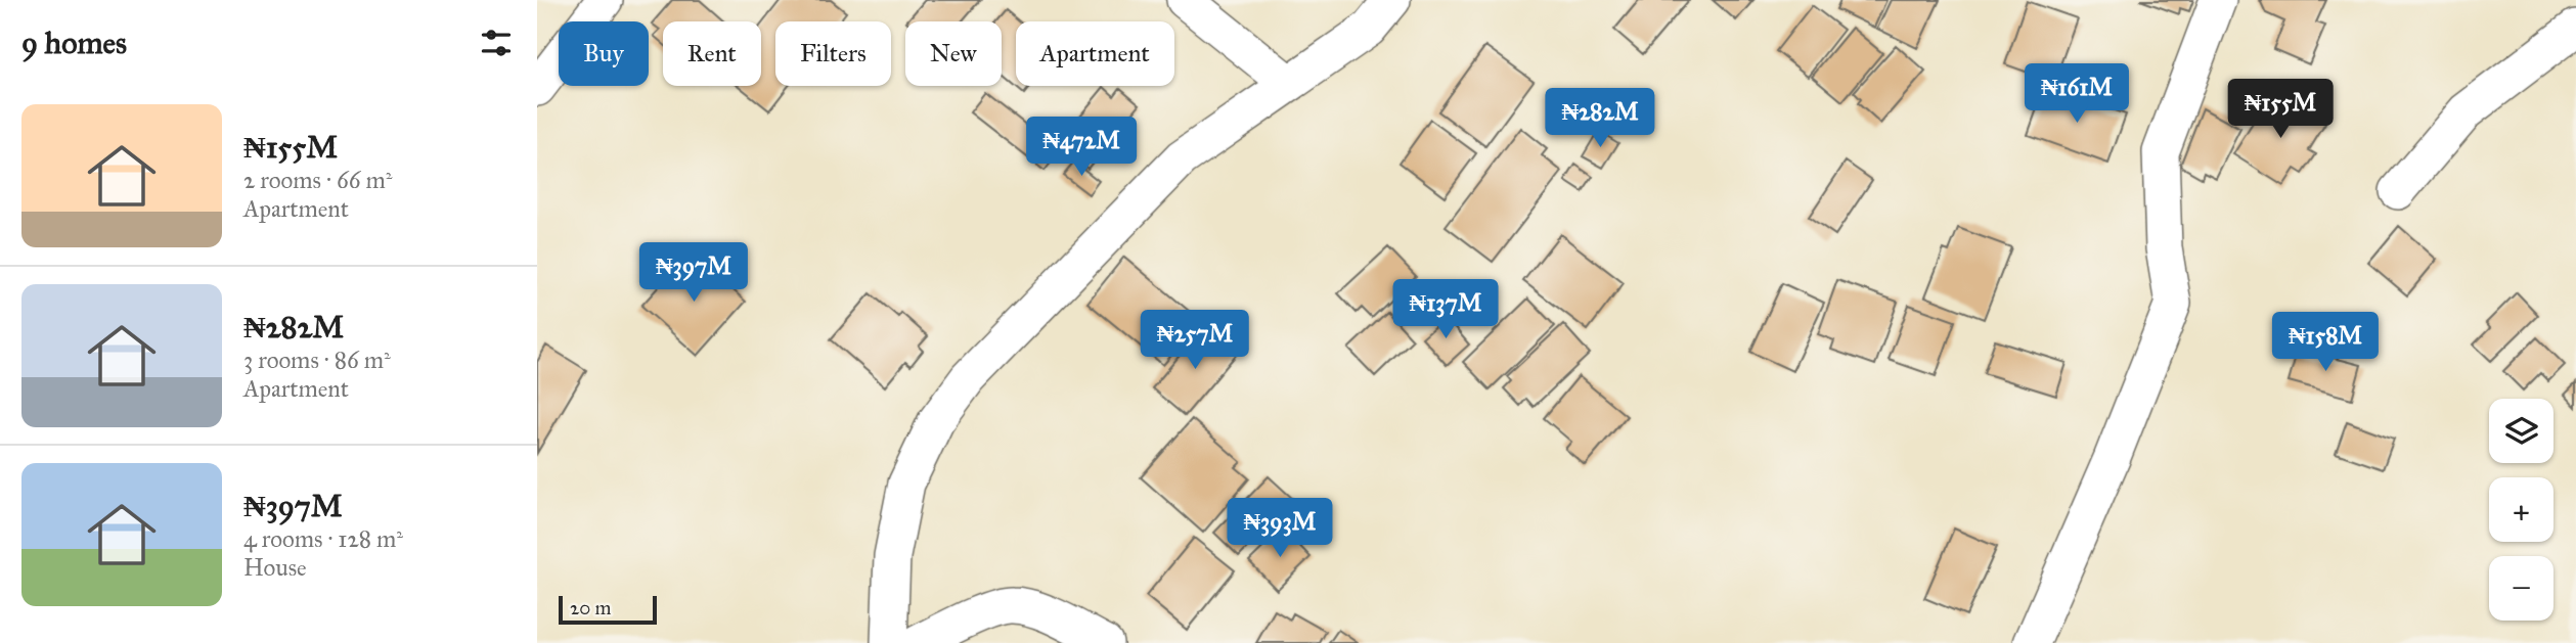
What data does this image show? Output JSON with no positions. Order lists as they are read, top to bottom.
{
  "scale_bar": "20 m",
  "page": {
    "heading": "9 homes",
    "chip": [
      "Buy",
      "Rent",
      "Filters",
      "New",
      "Apartment"
    ],
    "price": [
      "₦161M",
      "₦155M",
      "₦282M",
      "₦472M",
      "₦397M",
      "₦137M",
      "₦257M",
      "₦158M",
      "₦393M"
    ],
    "list": [
      {
        "name": "₦155M",
        "note": "2 rooms · 66 m² · Apartment"
      },
      {
        "name": "₦282M",
        "note": "3 rooms · 86 m² · Apartment"
      },
      {
        "name": "₦397M",
        "note": "4 rooms · 128 m² · House"
      }
    ],
    "map_buttons": ["+", "−"],
    "scale": "20 m"
  }
}
